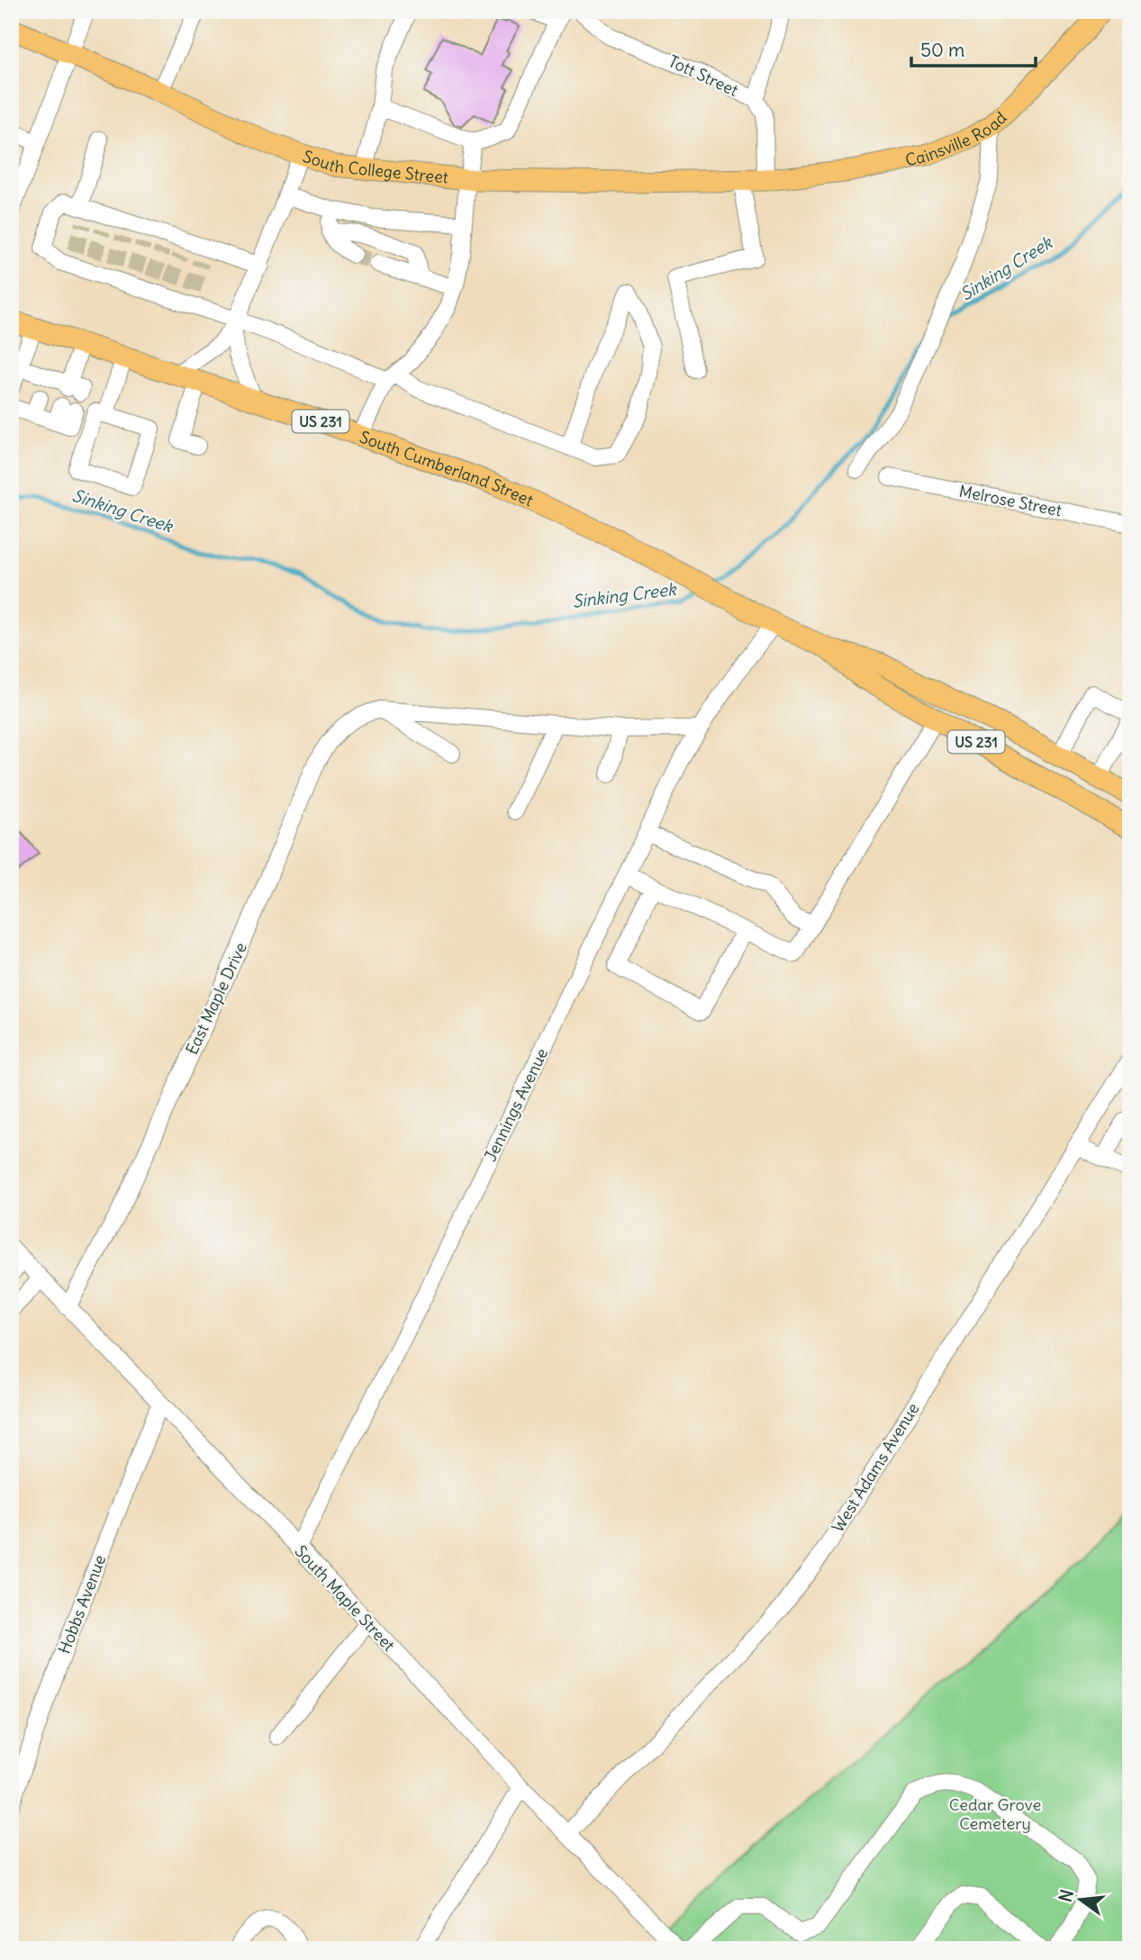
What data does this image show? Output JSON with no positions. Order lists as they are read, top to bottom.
{
  "streets": {
    "main road": [
      "Cainsville Road",
      "South College Street",
      "US 231",
      "South Cumberland Street"
    ],
    "street": [
      "Tott Street",
      "Melrose Street",
      "East Maple Drive",
      "Jennings Avenue",
      "West Adams Avenue",
      "South Maple Street",
      "Hobbs Avenue"
    ]
  },
  "crossings": [
    ["Tott Street", "Cainsville Road"],
    ["Tott Street", "South College Street"],
    ["Cainsville Road", "South College Street"],
    ["South Cumberland Street", "Jennings Avenue"],
    ["East Maple Drive", "South Maple Street"],
    ["Jennings Avenue", "South Maple Street"],
    ["West Adams Avenue", "South Maple Street"],
    ["South Maple Street", "Hobbs Avenue"]
  ],
  "water": ["Sinking Creek"],
  "parks": ["Cedar Grove Cemetery"],
  "scale_bar": "50 m",
  "north": "left"
}
